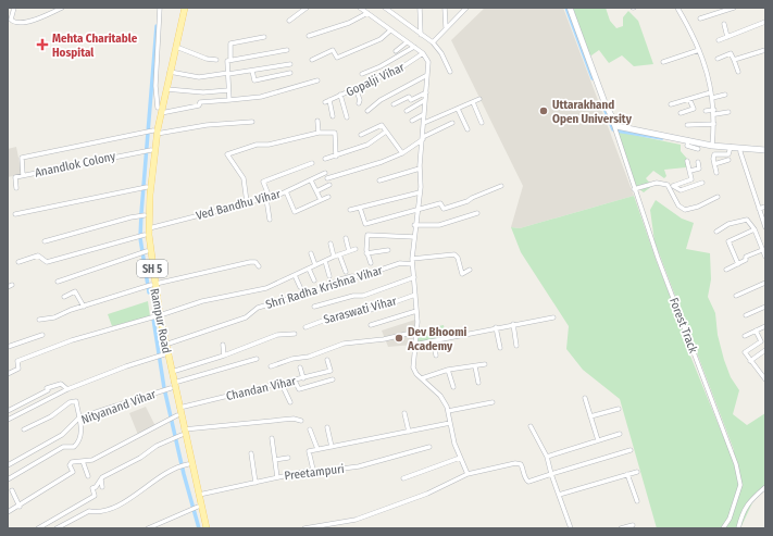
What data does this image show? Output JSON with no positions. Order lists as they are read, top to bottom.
{
  "streets": {
    "main road": ["SH 5", "Rampur Road"],
    "street": [
      "Gopalji Vihar",
      "Anandlok Colony",
      "Ved Bandhu Vihar",
      "Shri Radha Krishna Vihar",
      "Saraswati Vihar",
      "Forest Track",
      "Chandan Vihar",
      "Nityanand Vihar",
      "Preetampuri"
    ]
  },
  "crossings": [
    ["Ved Bandhu Vihar", "Rampur Road"],
    ["Shri Radha Krishna Vihar", "Rampur Road"],
    ["Rampur Road", "Chandan Vihar"],
    ["Rampur Road", "Nityanand Vihar"],
    ["Rampur Road", "Preetampuri"]
  ],
  "places": {
    "health": ["Mehta Charitable Hospital"],
    "other": ["Uttarakhand Open University", "Dev Bhoomi Academy"]
  }
}
